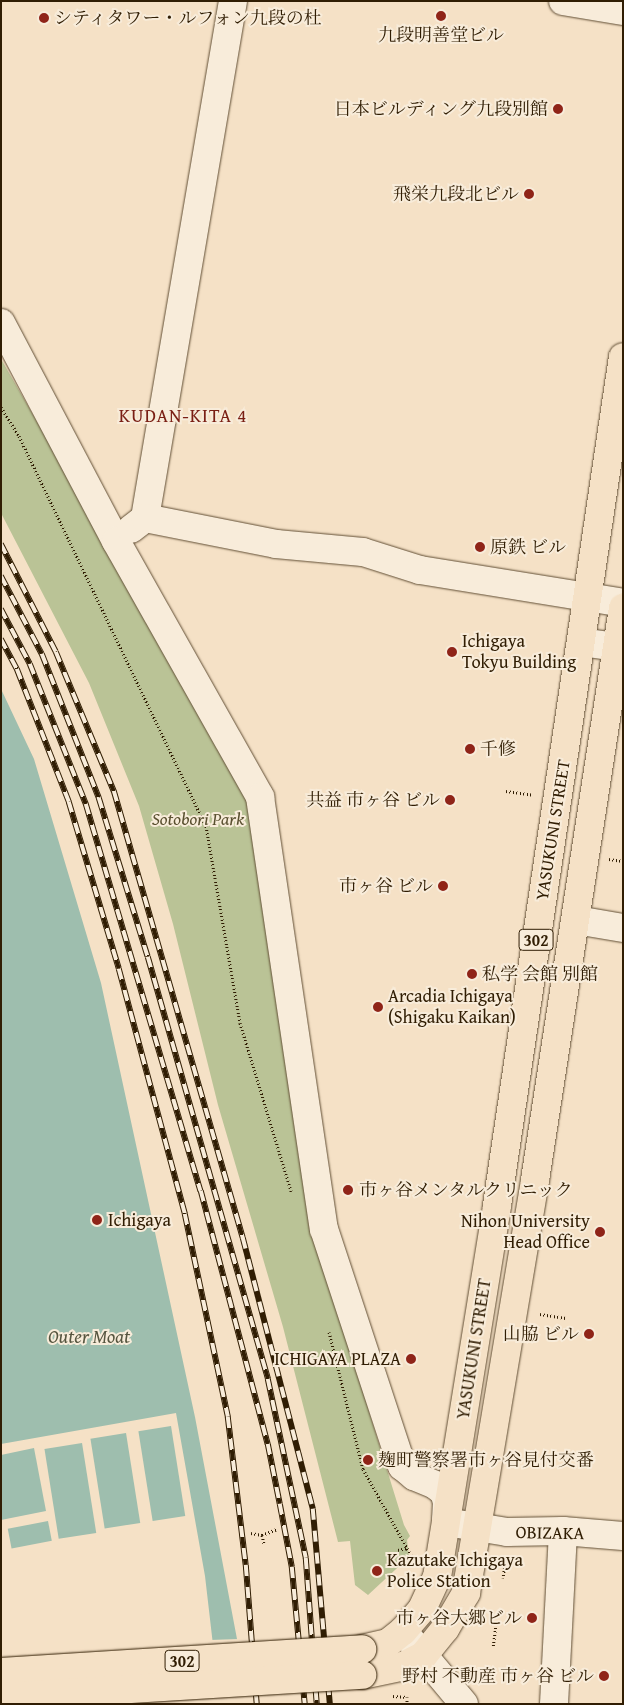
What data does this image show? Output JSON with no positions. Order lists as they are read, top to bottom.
{
  "streets": {
    "main road": ["YASUKUNI STREET", "302"],
    "street": ["OBIZAKA"]
  },
  "crossings": [
    ["YASUKUNI STREET", "OBIZAKA"]
  ],
  "districts": ["KUDAN-KITA 4"],
  "water": ["Outer Moat"],
  "parks": ["Sotobori Park"],
  "places": [
    "九段明善堂ビル",
    "シティタワー・ルフォン九段の杜",
    "日本ビルディング九段別館",
    "飛栄九段北ビル",
    "原鉄 ビル",
    "Ichigaya Tokyu Building",
    "千修",
    "共益 市ヶ谷 ビル",
    "市ヶ谷 ビル",
    "私学 会館 別館",
    "Arcadia Ichigaya (Shigaku Kaikan)",
    "市ヶ谷メンタルクリニック",
    "Ichigaya",
    "Nihon University Head Office",
    "山脇 ビル",
    "ICHIGAYA PLAZA",
    "麹町警察署市ヶ谷見付交番",
    "Kazutake Ichigaya Police Station",
    "市ヶ谷大郷ビル",
    "野村 不動産 市ヶ谷 ビル"
  ]
}
